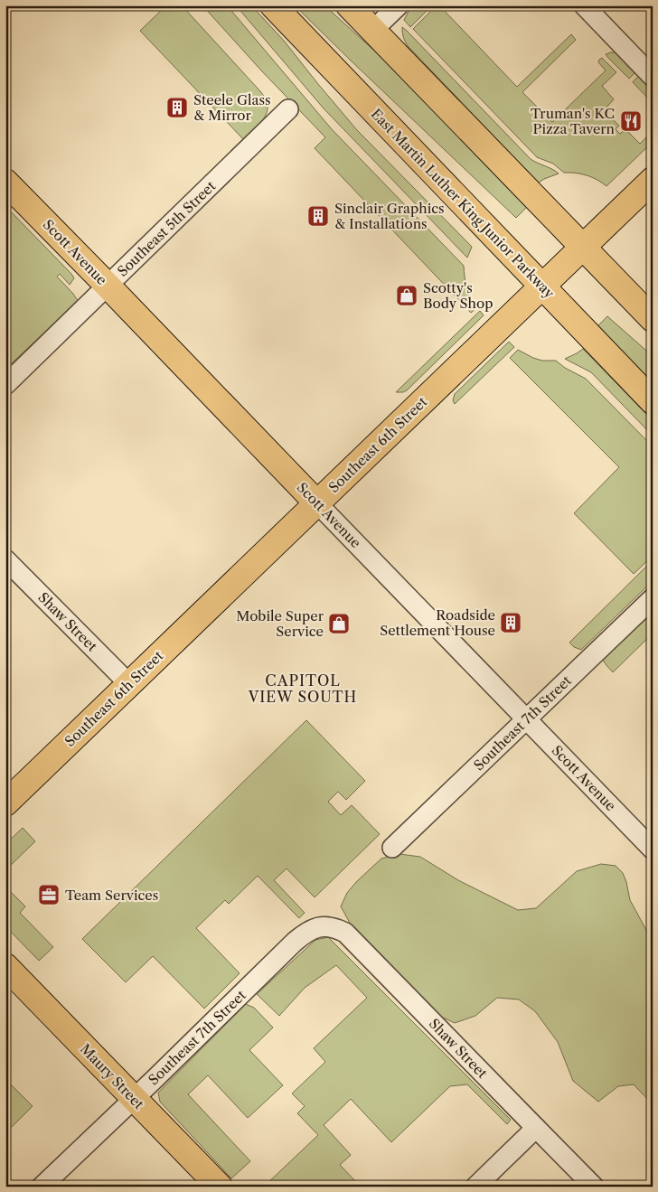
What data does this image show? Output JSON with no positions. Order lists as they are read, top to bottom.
{
  "streets": {
    "main road": [
      "East Martin Luther King Junior Parkway",
      "Scott Avenue",
      "Southeast 6th Street",
      "Maury Street"
    ],
    "street": ["Southeast 5th Street", "Shaw Street", "Southeast 7th Street"]
  },
  "crossings": [
    ["East Martin Luther King Junior Parkway", "Southeast 6th Street"],
    ["Southeast 5th Street", "Scott Avenue"],
    ["Scott Avenue", "Southeast 6th Street"],
    ["Scott Avenue", "Southeast 7th Street"],
    ["Southeast 6th Street", "Shaw Street"],
    ["Shaw Street", "Southeast 7th Street"],
    ["Southeast 7th Street", "Maury Street"]
  ],
  "districts": ["CAPITOL VIEW SOUTH"],
  "places": {
    "building": ["Steele Glass & Mirror", "Sinclair Graphics & Installations", "Roadside Settlement House"],
    "restaurant": ["Truman's KC Pizza Tavern"],
    "shop": ["Scotty's Body Shop", "Mobile Super Service"],
    "office": ["Team Services"]
  }
}
